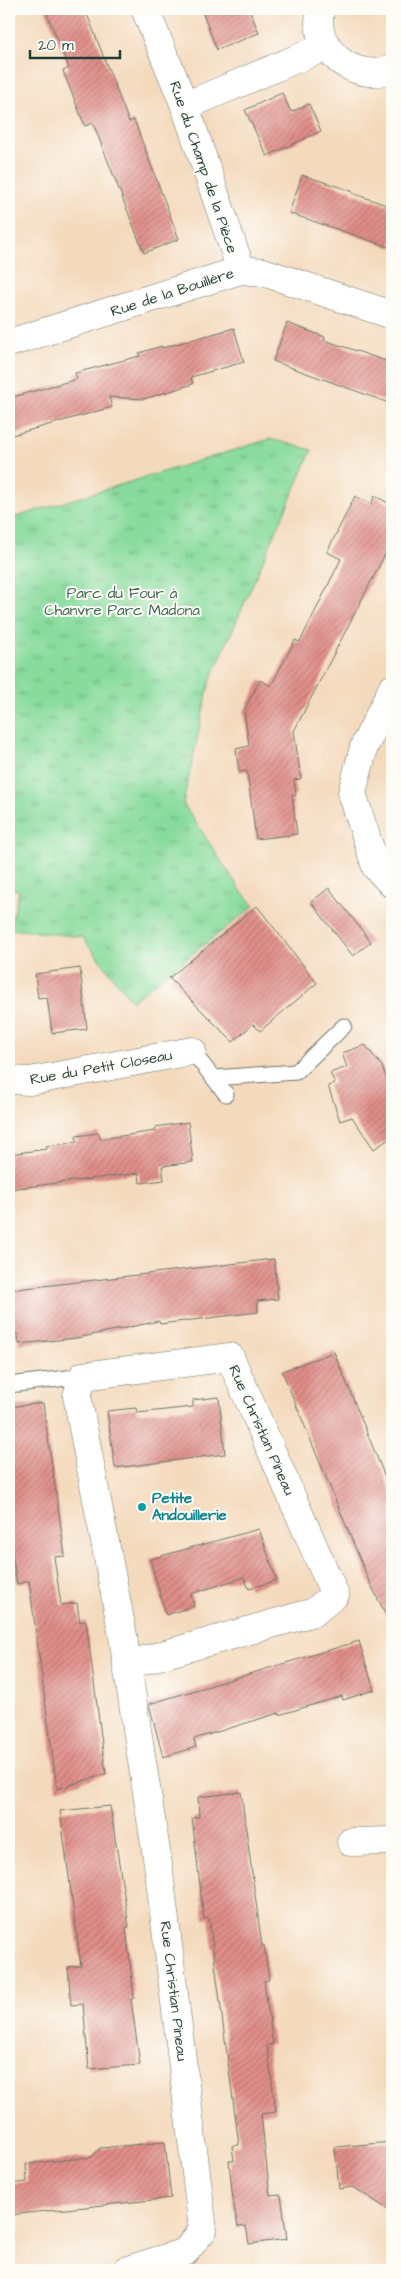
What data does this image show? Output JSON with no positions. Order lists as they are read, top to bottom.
{
  "streets": {
    "street": [
      "Rue du Champ de la Pièce",
      "Rue de la Bouillère",
      "Rue du Petit Closeau",
      "Rue Christian Pineau"
    ]
  },
  "crossings": [
    ["Rue du Champ de la Pièce", "Rue de la Bouillère"]
  ],
  "parks": ["Parc du Four à Chanvre Parc Madona"],
  "places": ["Petite Andouillerie"],
  "scale_bar": "20 m"
}
